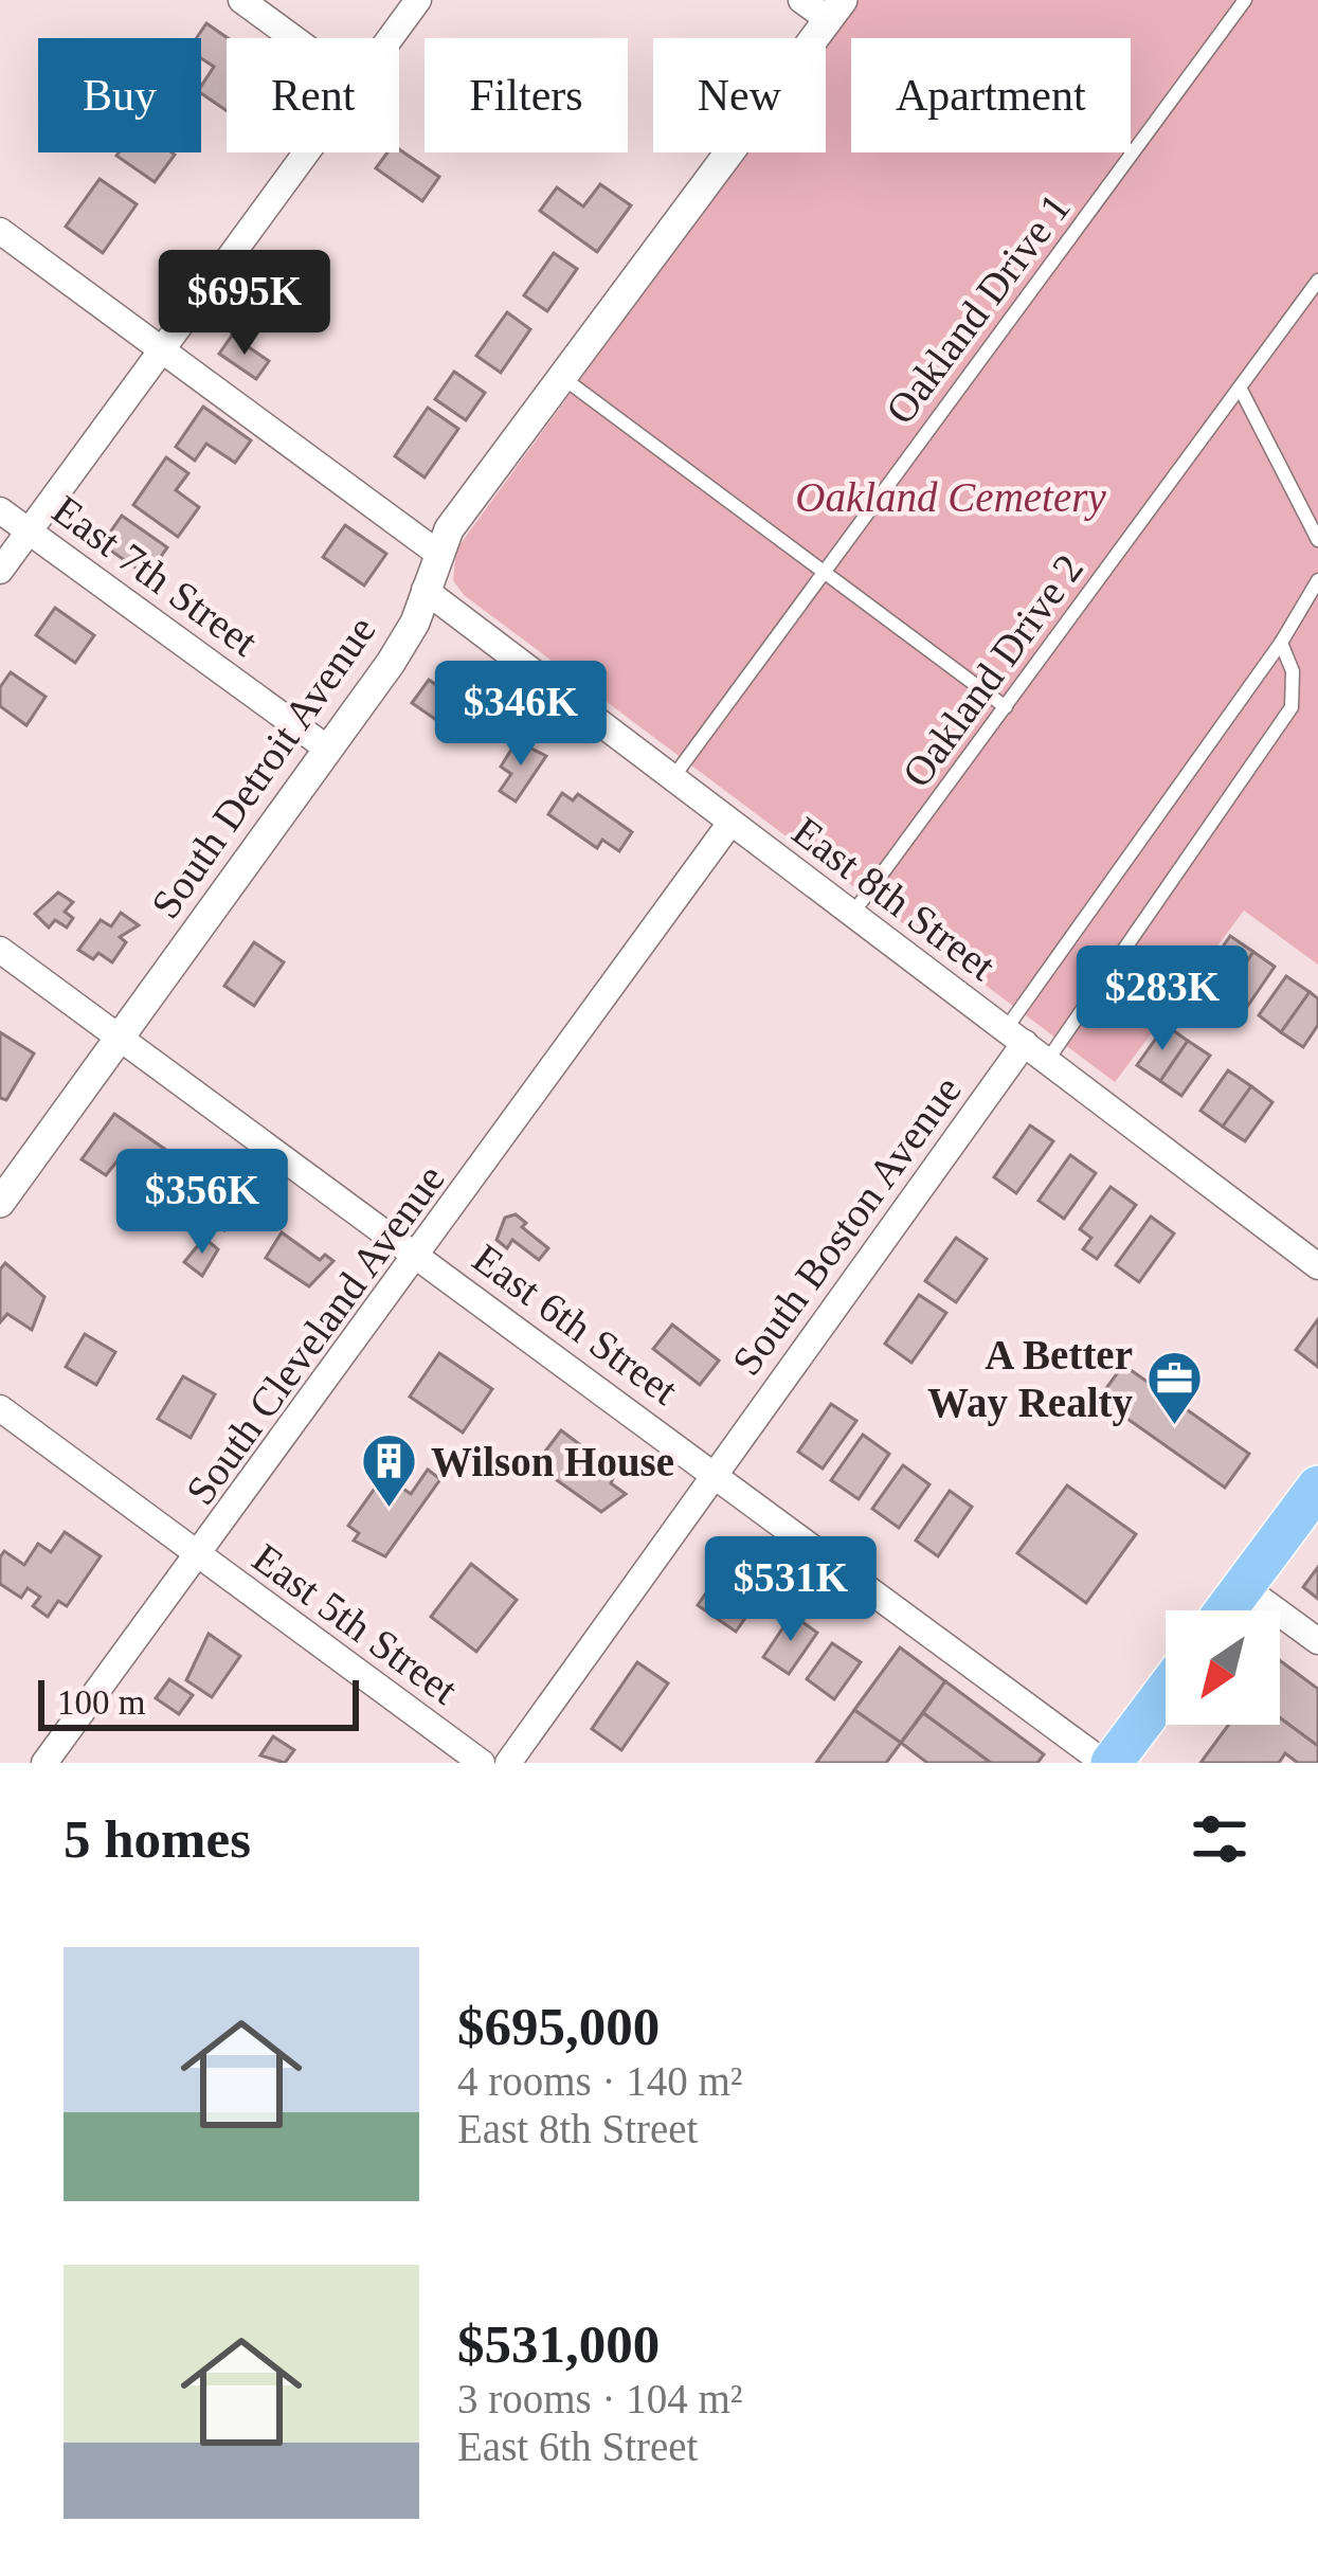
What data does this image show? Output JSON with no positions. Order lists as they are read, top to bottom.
{
  "streets": {
    "street": [
      "East 7th Street",
      "South Detroit Avenue",
      "East 8th Street",
      "South Boston Avenue",
      "East 6th Street",
      "South Cleveland Avenue",
      "East 5th Street"
    ],
    "lane": ["Oakland Drive 1", "Oakland Drive 2"]
  },
  "crossings": [
    ["Oakland Drive 1", "East 8th Street"],
    ["East 7th Street", "South Detroit Avenue"],
    ["Oakland Drive 2", "East 8th Street"],
    ["South Detroit Avenue", "East 8th Street"],
    ["South Detroit Avenue", "East 6th Street"],
    ["East 8th Street", "South Boston Avenue"],
    ["East 8th Street", "South Cleveland Avenue"],
    ["South Boston Avenue", "East 6th Street"],
    ["East 6th Street", "South Cleveland Avenue"],
    ["South Cleveland Avenue", "East 5th Street"]
  ],
  "parks": ["Oakland Cemetery"],
  "places": {
    "office": ["A Better Way Realty"],
    "building": ["Wilson House"]
  },
  "scale_bar": "100 m",
  "north": "bottom left",
  "page": {
    "chip": [
      "Buy",
      "Rent",
      "Filters",
      "New",
      "Apartment"
    ],
    "price": [
      "$695K",
      "$346K",
      "$283K",
      "$356K",
      "$531K"
    ],
    "scale": "100 m",
    "heading": "5 homes",
    "list": [
      {
        "name": "$695,000",
        "note": "4 rooms · 140 m² · East 8th Street"
      },
      {
        "name": "$531,000",
        "note": "3 rooms · 104 m² · East 6th Street"
      }
    ]
  }
}
